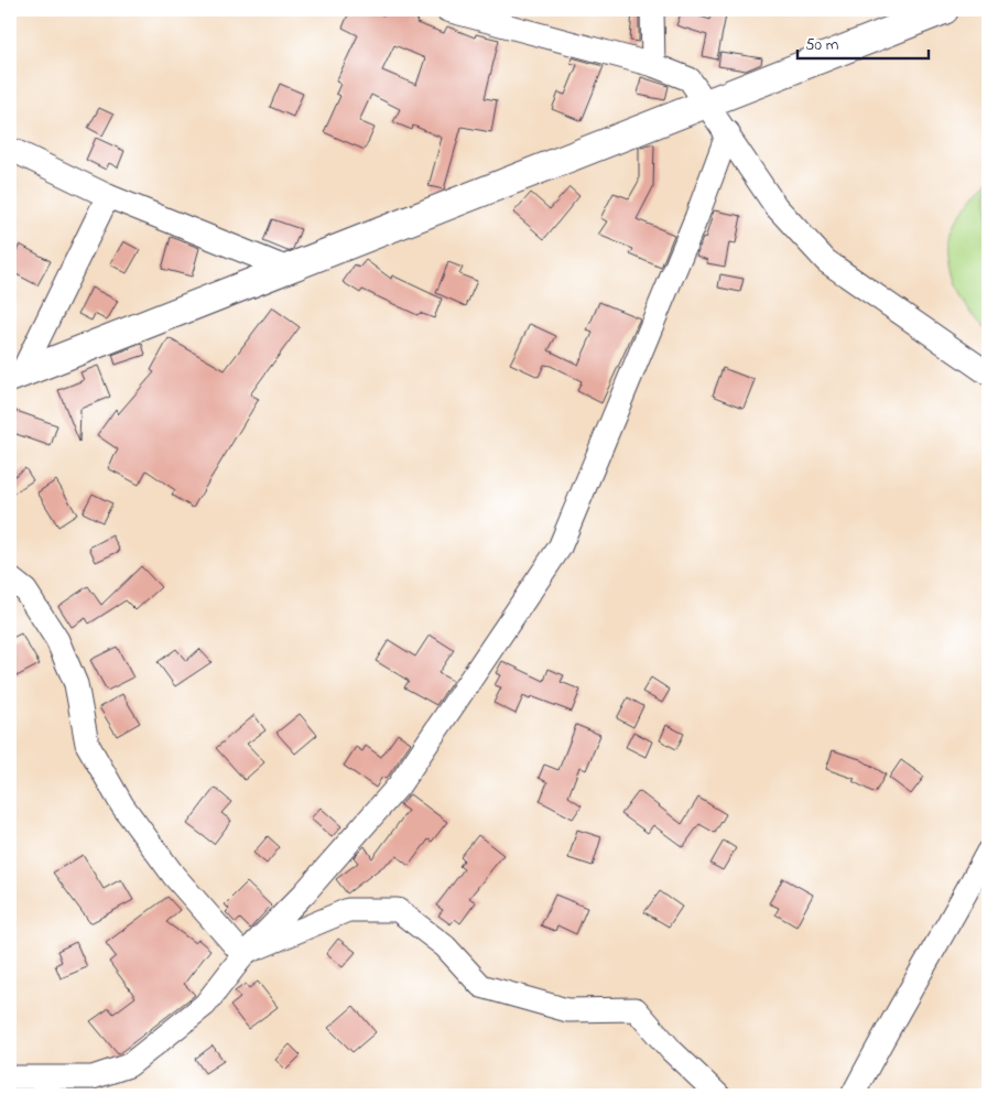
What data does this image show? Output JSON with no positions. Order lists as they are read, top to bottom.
{
  "scale_bar": "50 m"
}
